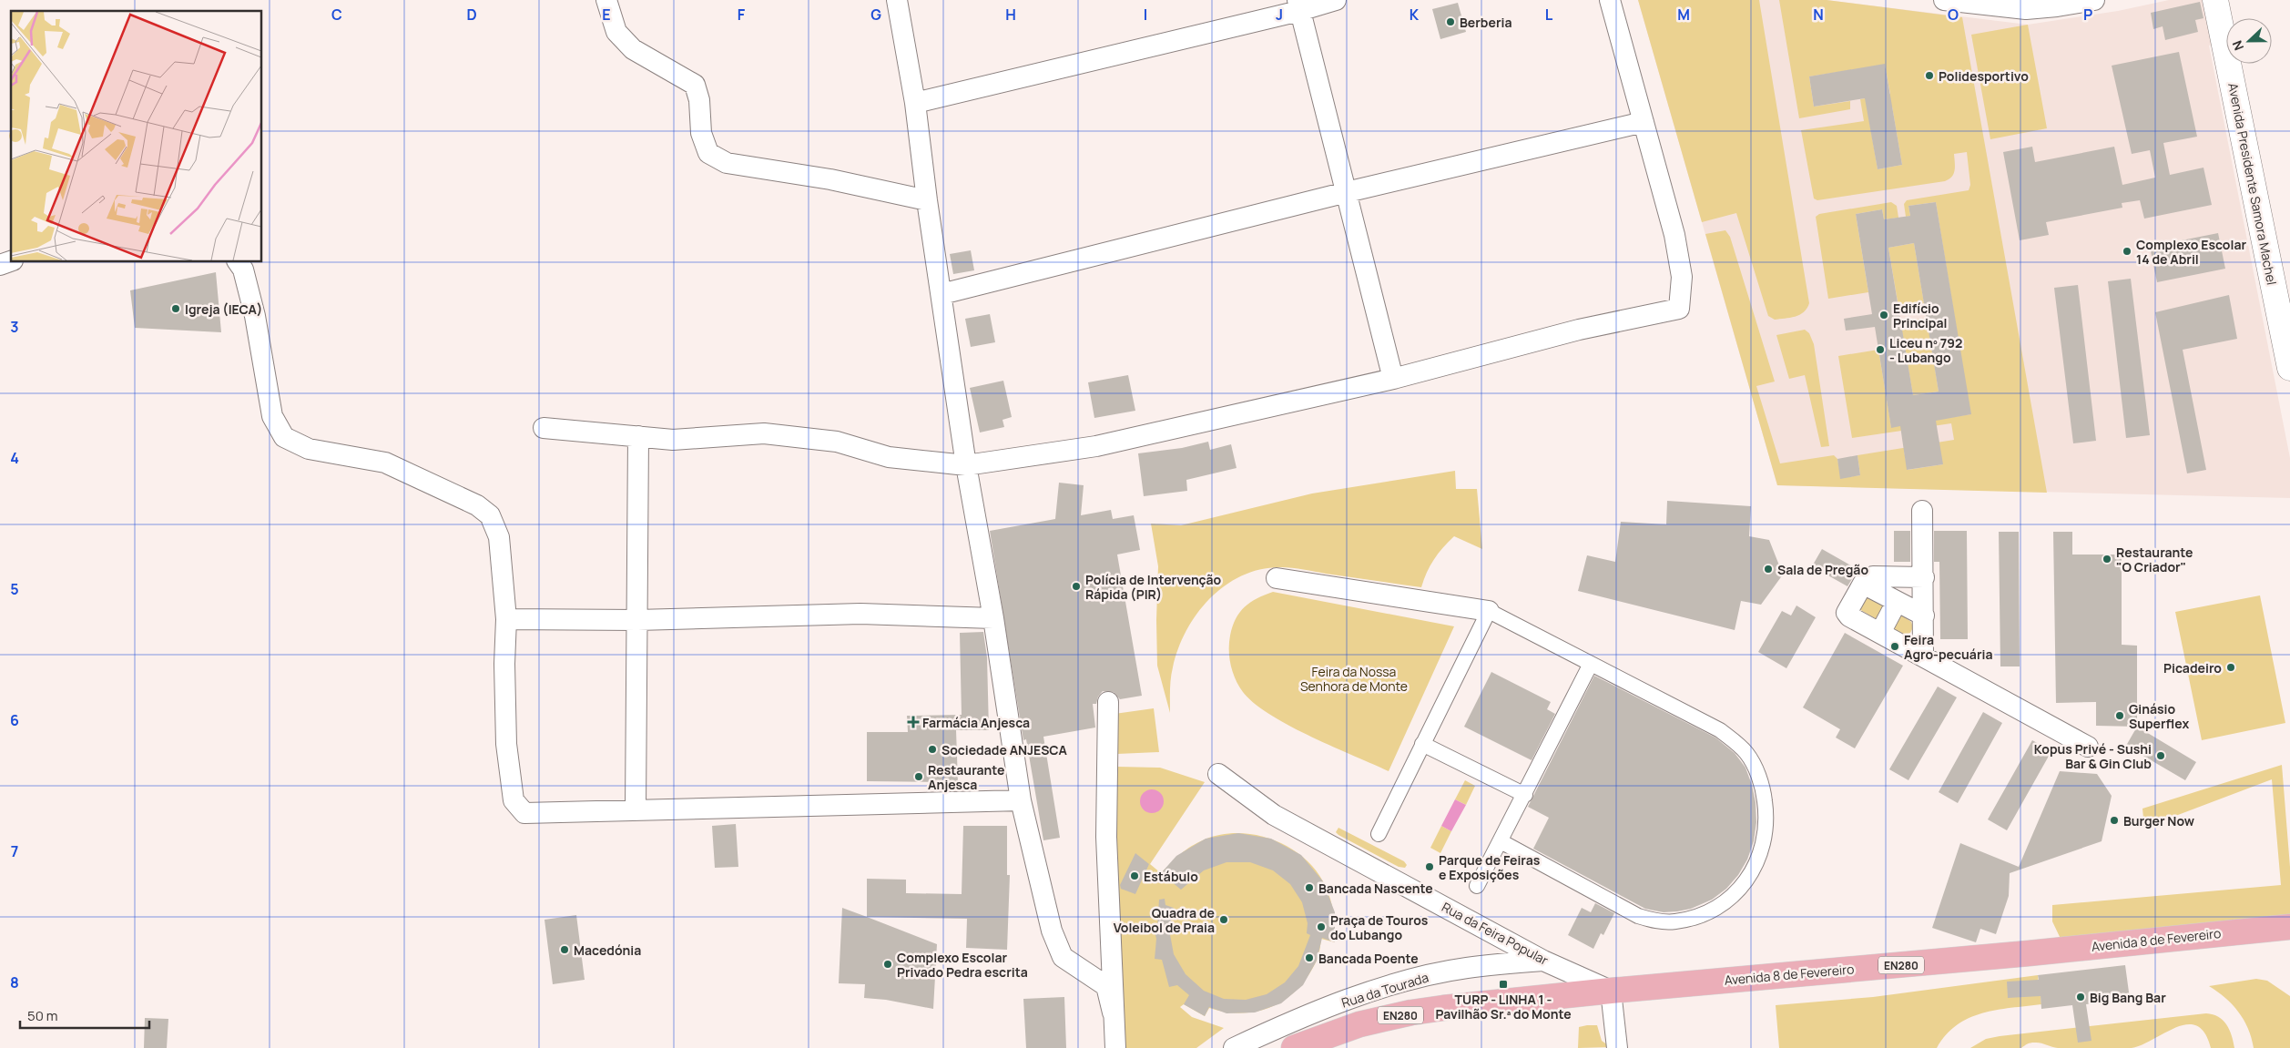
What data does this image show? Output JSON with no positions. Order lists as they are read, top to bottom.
{
  "streets": {
    "main road": ["Avenida Presidente Samora Machel", "Avenida 8 de Fevereiro", "EN280"],
    "street": ["Rua da Feira Popular", "Rua da Tourada"]
  },
  "crossings": [
    ["Rua da Feira Popular", "Avenida 8 de Fevereiro"],
    ["Rua da Feira Popular", "Rua da Tourada"]
  ],
  "parks": ["Feira da Nossa Senhora de Monte"],
  "places": {
    "other": [
      "Berberia",
      "Polidesportivo",
      "Complexo Escolar 14 de Abril",
      "Igreja (IECA)",
      "Edifício Principal",
      "Liceu nº 792 - Lubango",
      "Restaurante \"O Criador\"",
      "Sala de Pregão",
      "Polícia de Intervenção Rápida (PIR)",
      "Feira Agro-pecuária",
      "Picadeiro",
      "Ginásio Superflex",
      "Sociedade ANJESCA",
      "Kopus Privé - Sushi Bar & Gin Club",
      "Restaurante Anjesca",
      "Burger Now",
      "Parque de Feiras e Exposições",
      "Estábulo",
      "Bancada Nascente",
      "Quadra de Voleibol de Praia",
      "Praça de Touros do Lubango",
      "Macedónia",
      "Bancada Poente",
      "Complexo Escolar Privado Pedra escrita",
      "Big Bang Bar"
    ],
    "health": ["Farmácia Anjesca"],
    "transit": ["TURP - LINHA 1 - Pavilhão Sr.ª do Monte"]
  },
  "scale_bar": "50 m",
  "north": "left",
  "grid": {
    "columns": [
      "C",
      "D",
      "E",
      "F",
      "G",
      "H",
      "I",
      "J",
      "K",
      "L",
      "M",
      "N",
      "O",
      "P"
    ],
    "rows": [
      "3",
      "4",
      "5",
      "6",
      "7",
      "8"
    ]
  }
}
